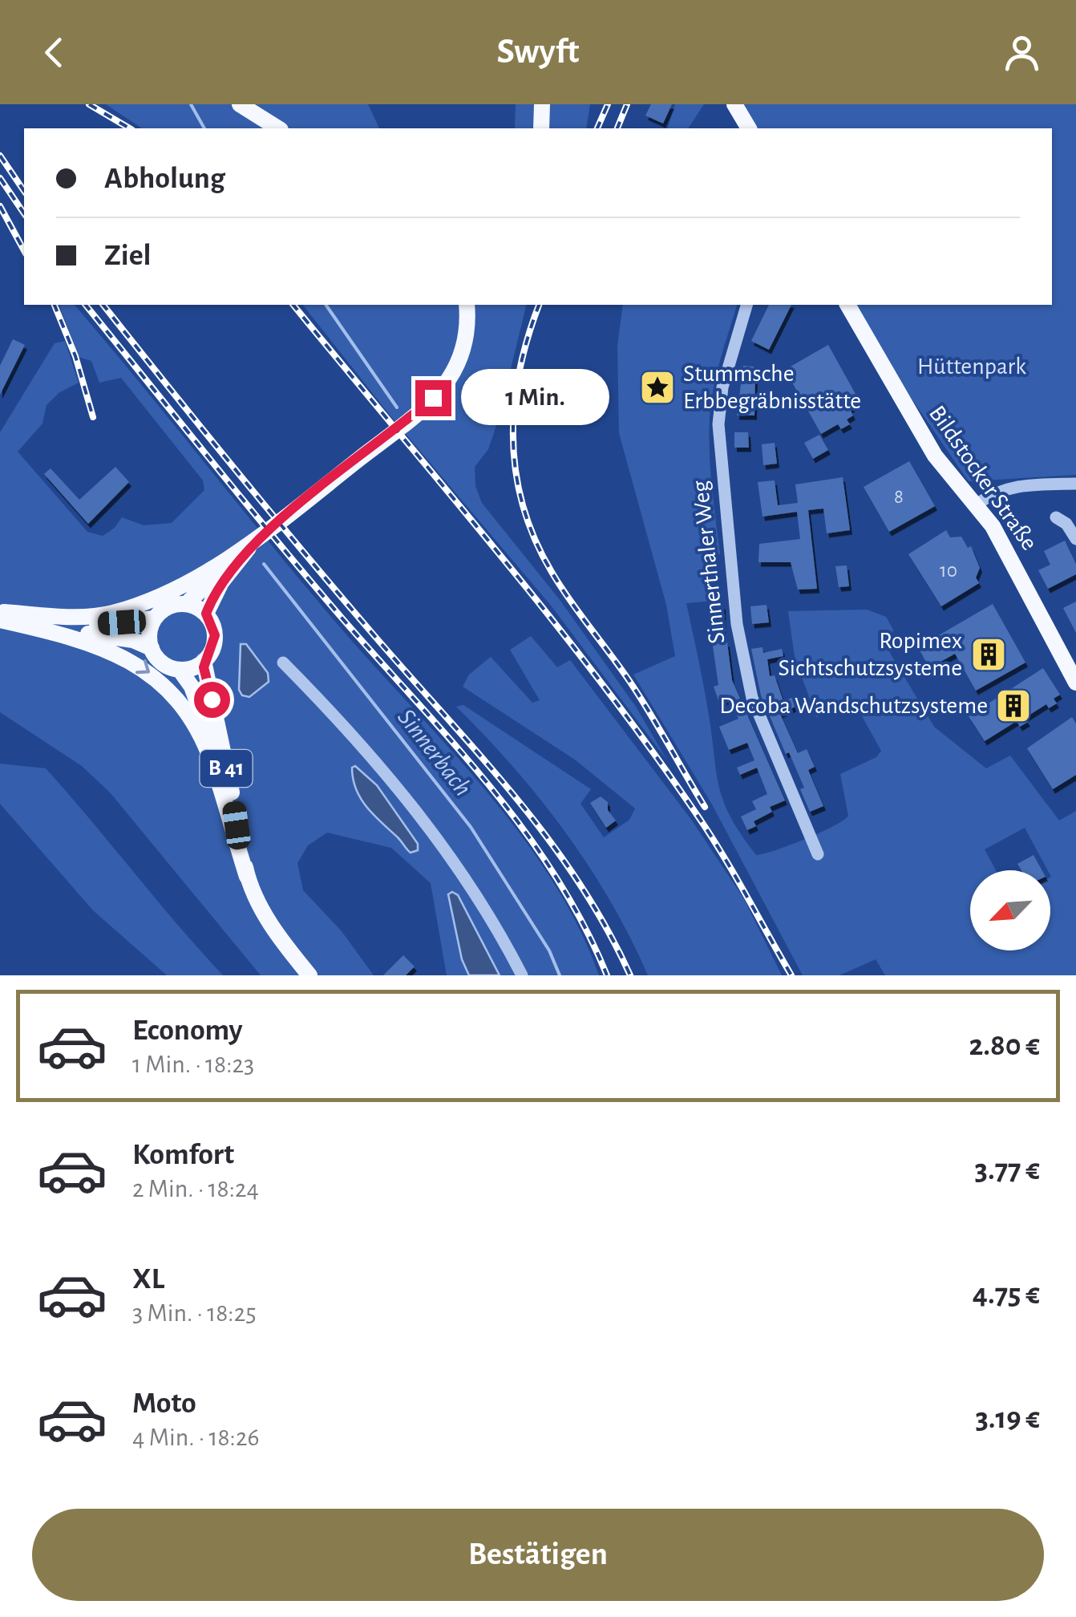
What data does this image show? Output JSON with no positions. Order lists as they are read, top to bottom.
{
  "streets": {
    "main road": ["Bildstocker Straße", "B 41"],
    "street": ["Sinnerthaler Weg"]
  },
  "water": ["Sinnerbach"],
  "parks": ["Hüttenpark"],
  "places": {
    "place": ["Stummsche Erbbegräbnisstätte"],
    "building": ["Ropimex Sichtschutzsysteme", "Decoba Wandschutzsysteme"]
  },
  "house_numbers": ["8", "10"],
  "north": "bottom left",
  "page": {
    "header": "Swyft",
    "banner": ["Abholung", "Ziel"],
    "bubble": "1 Min.",
    "list": [
      {
        "name": "Economy",
        "note": "1 Min. · 18:23",
        "value": "2.80 €"
      },
      {
        "name": "Komfort",
        "note": "2 Min. · 18:24",
        "value": "3.77 €"
      },
      {
        "name": "XL",
        "note": "3 Min. · 18:25",
        "value": "4.75 €"
      },
      {
        "name": "Moto",
        "note": "4 Min. · 18:26",
        "value": "3.19 €"
      }
    ],
    "buttons": "Bestätigen"
  }
}
